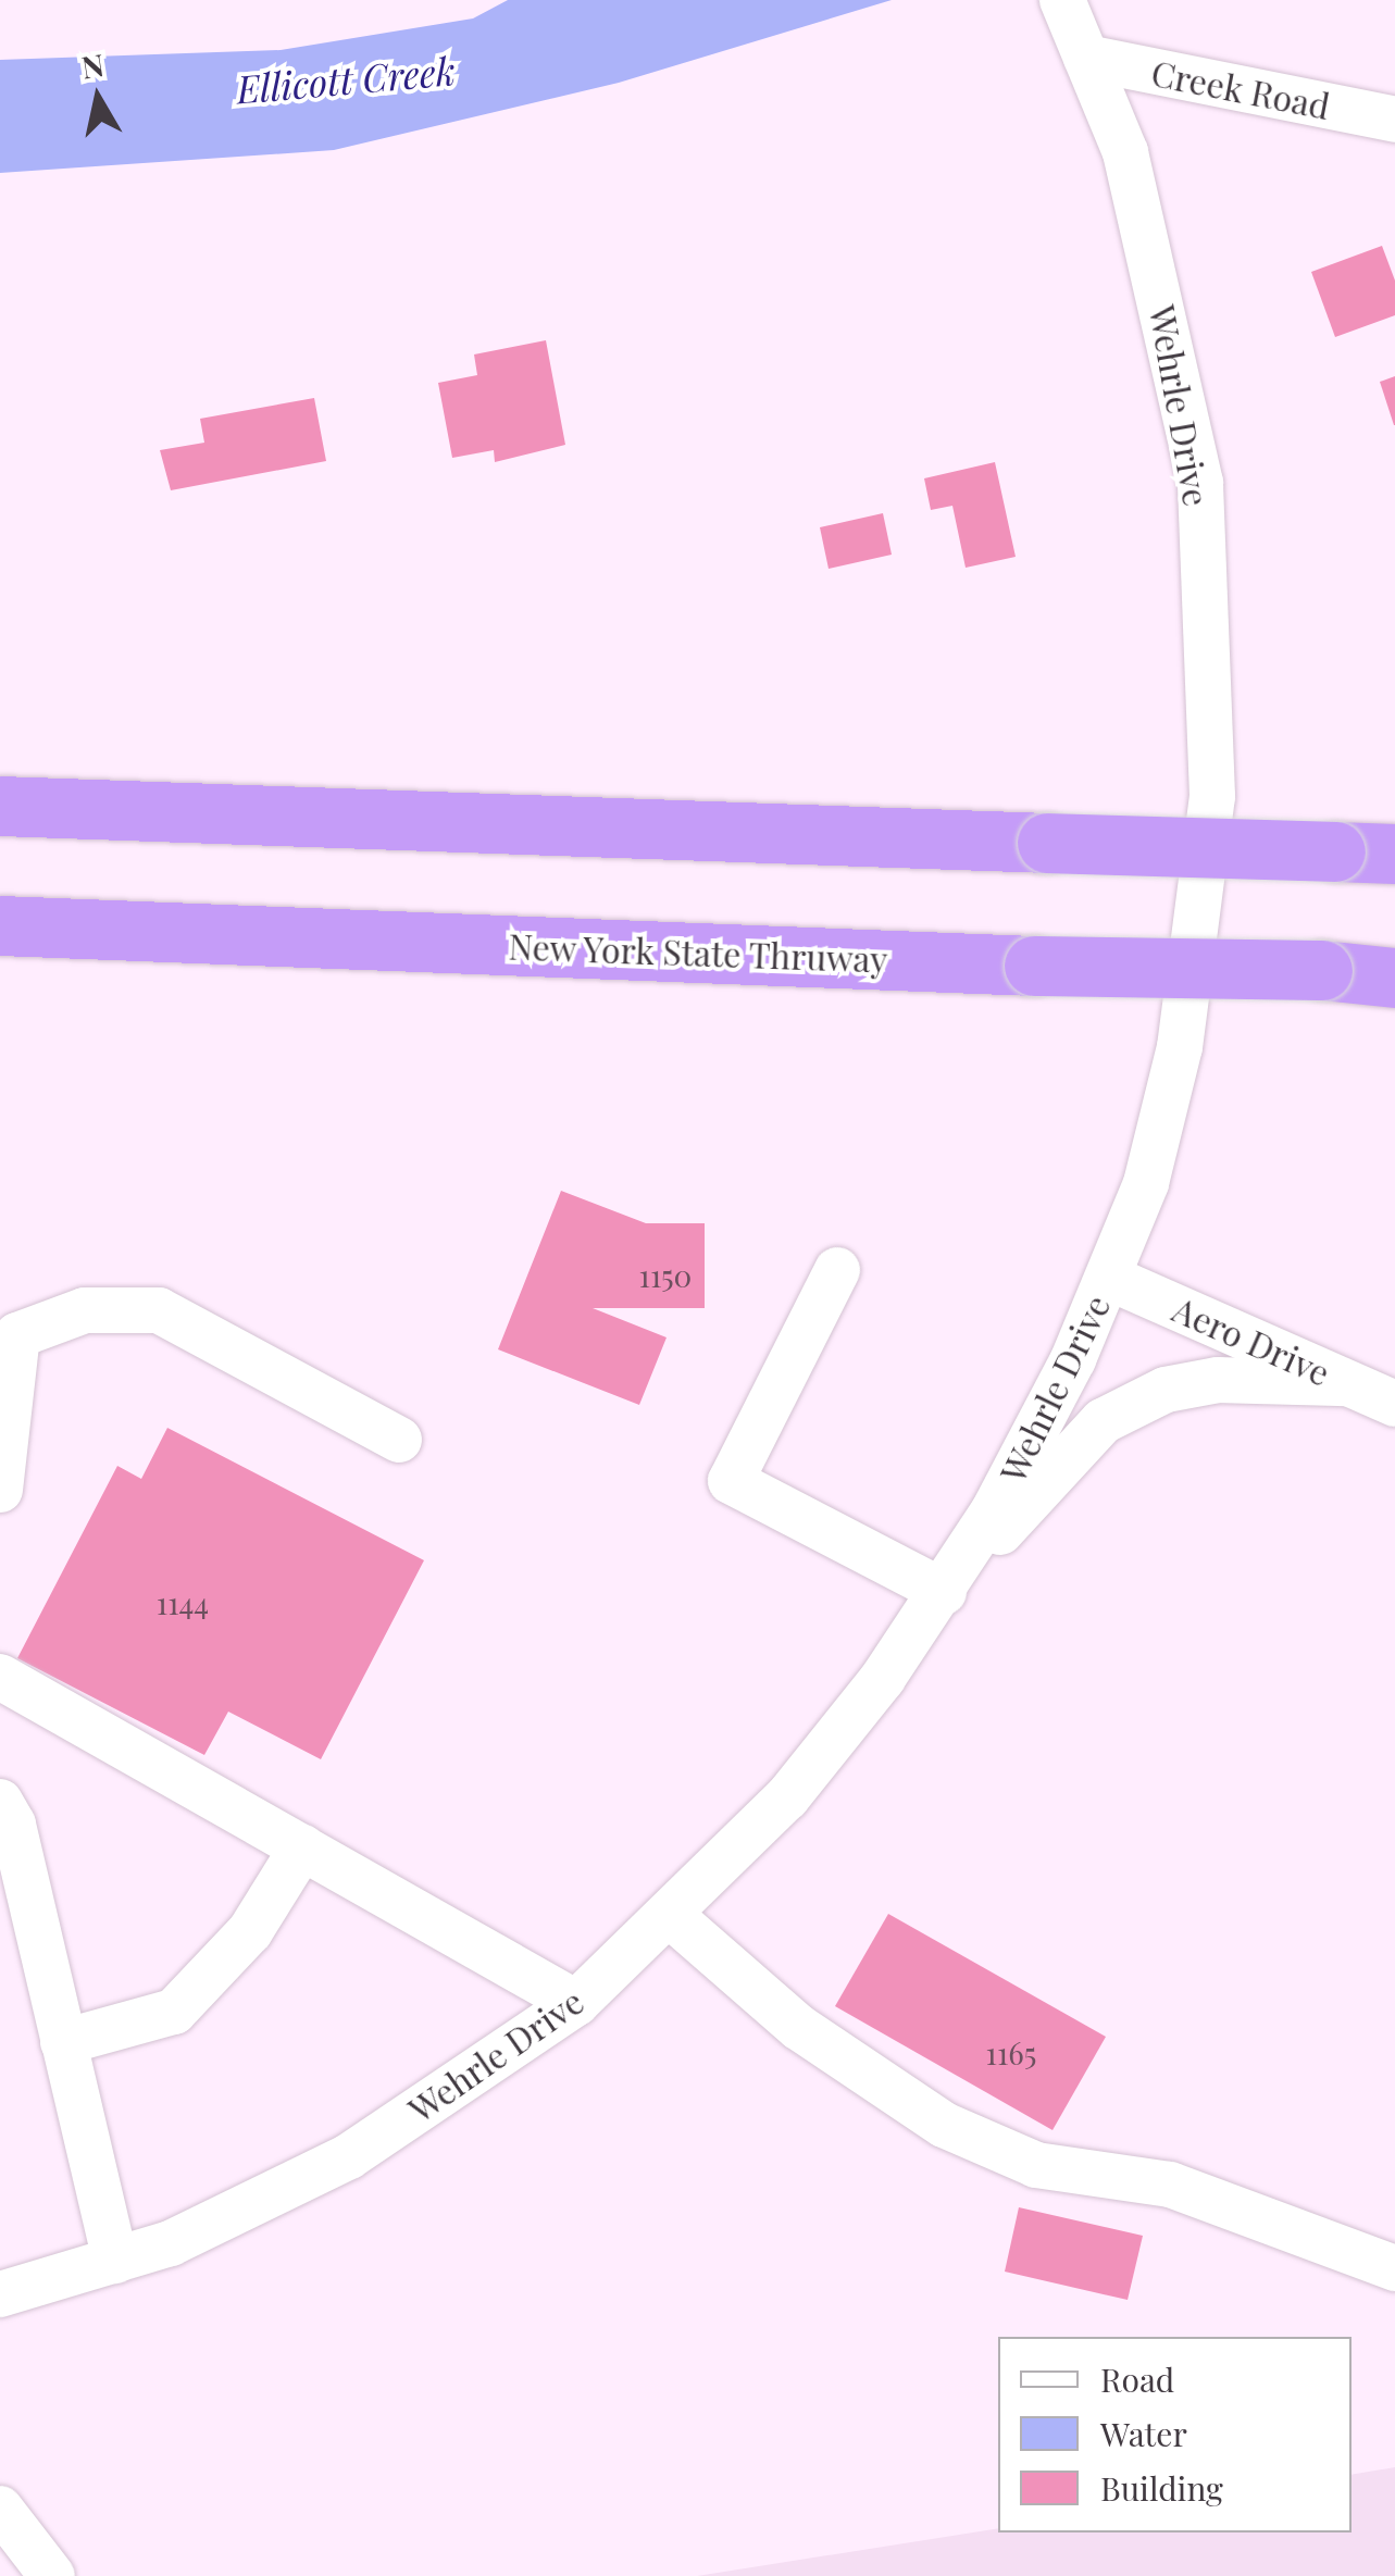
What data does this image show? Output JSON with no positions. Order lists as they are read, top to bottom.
{
  "streets": {
    "highway": ["New York State Thruway"],
    "street": ["Creek Road", "Wehrle Drive", "Aero Drive"]
  },
  "crossings": [
    ["Creek Road", "Wehrle Drive"],
    ["Wehrle Drive", "Aero Drive"]
  ],
  "water": ["Ellicott Creek"],
  "house_numbers": ["1150", "1144", "1165"],
  "legend": ["Road", "Water", "Building"],
  "north": "top"
}
